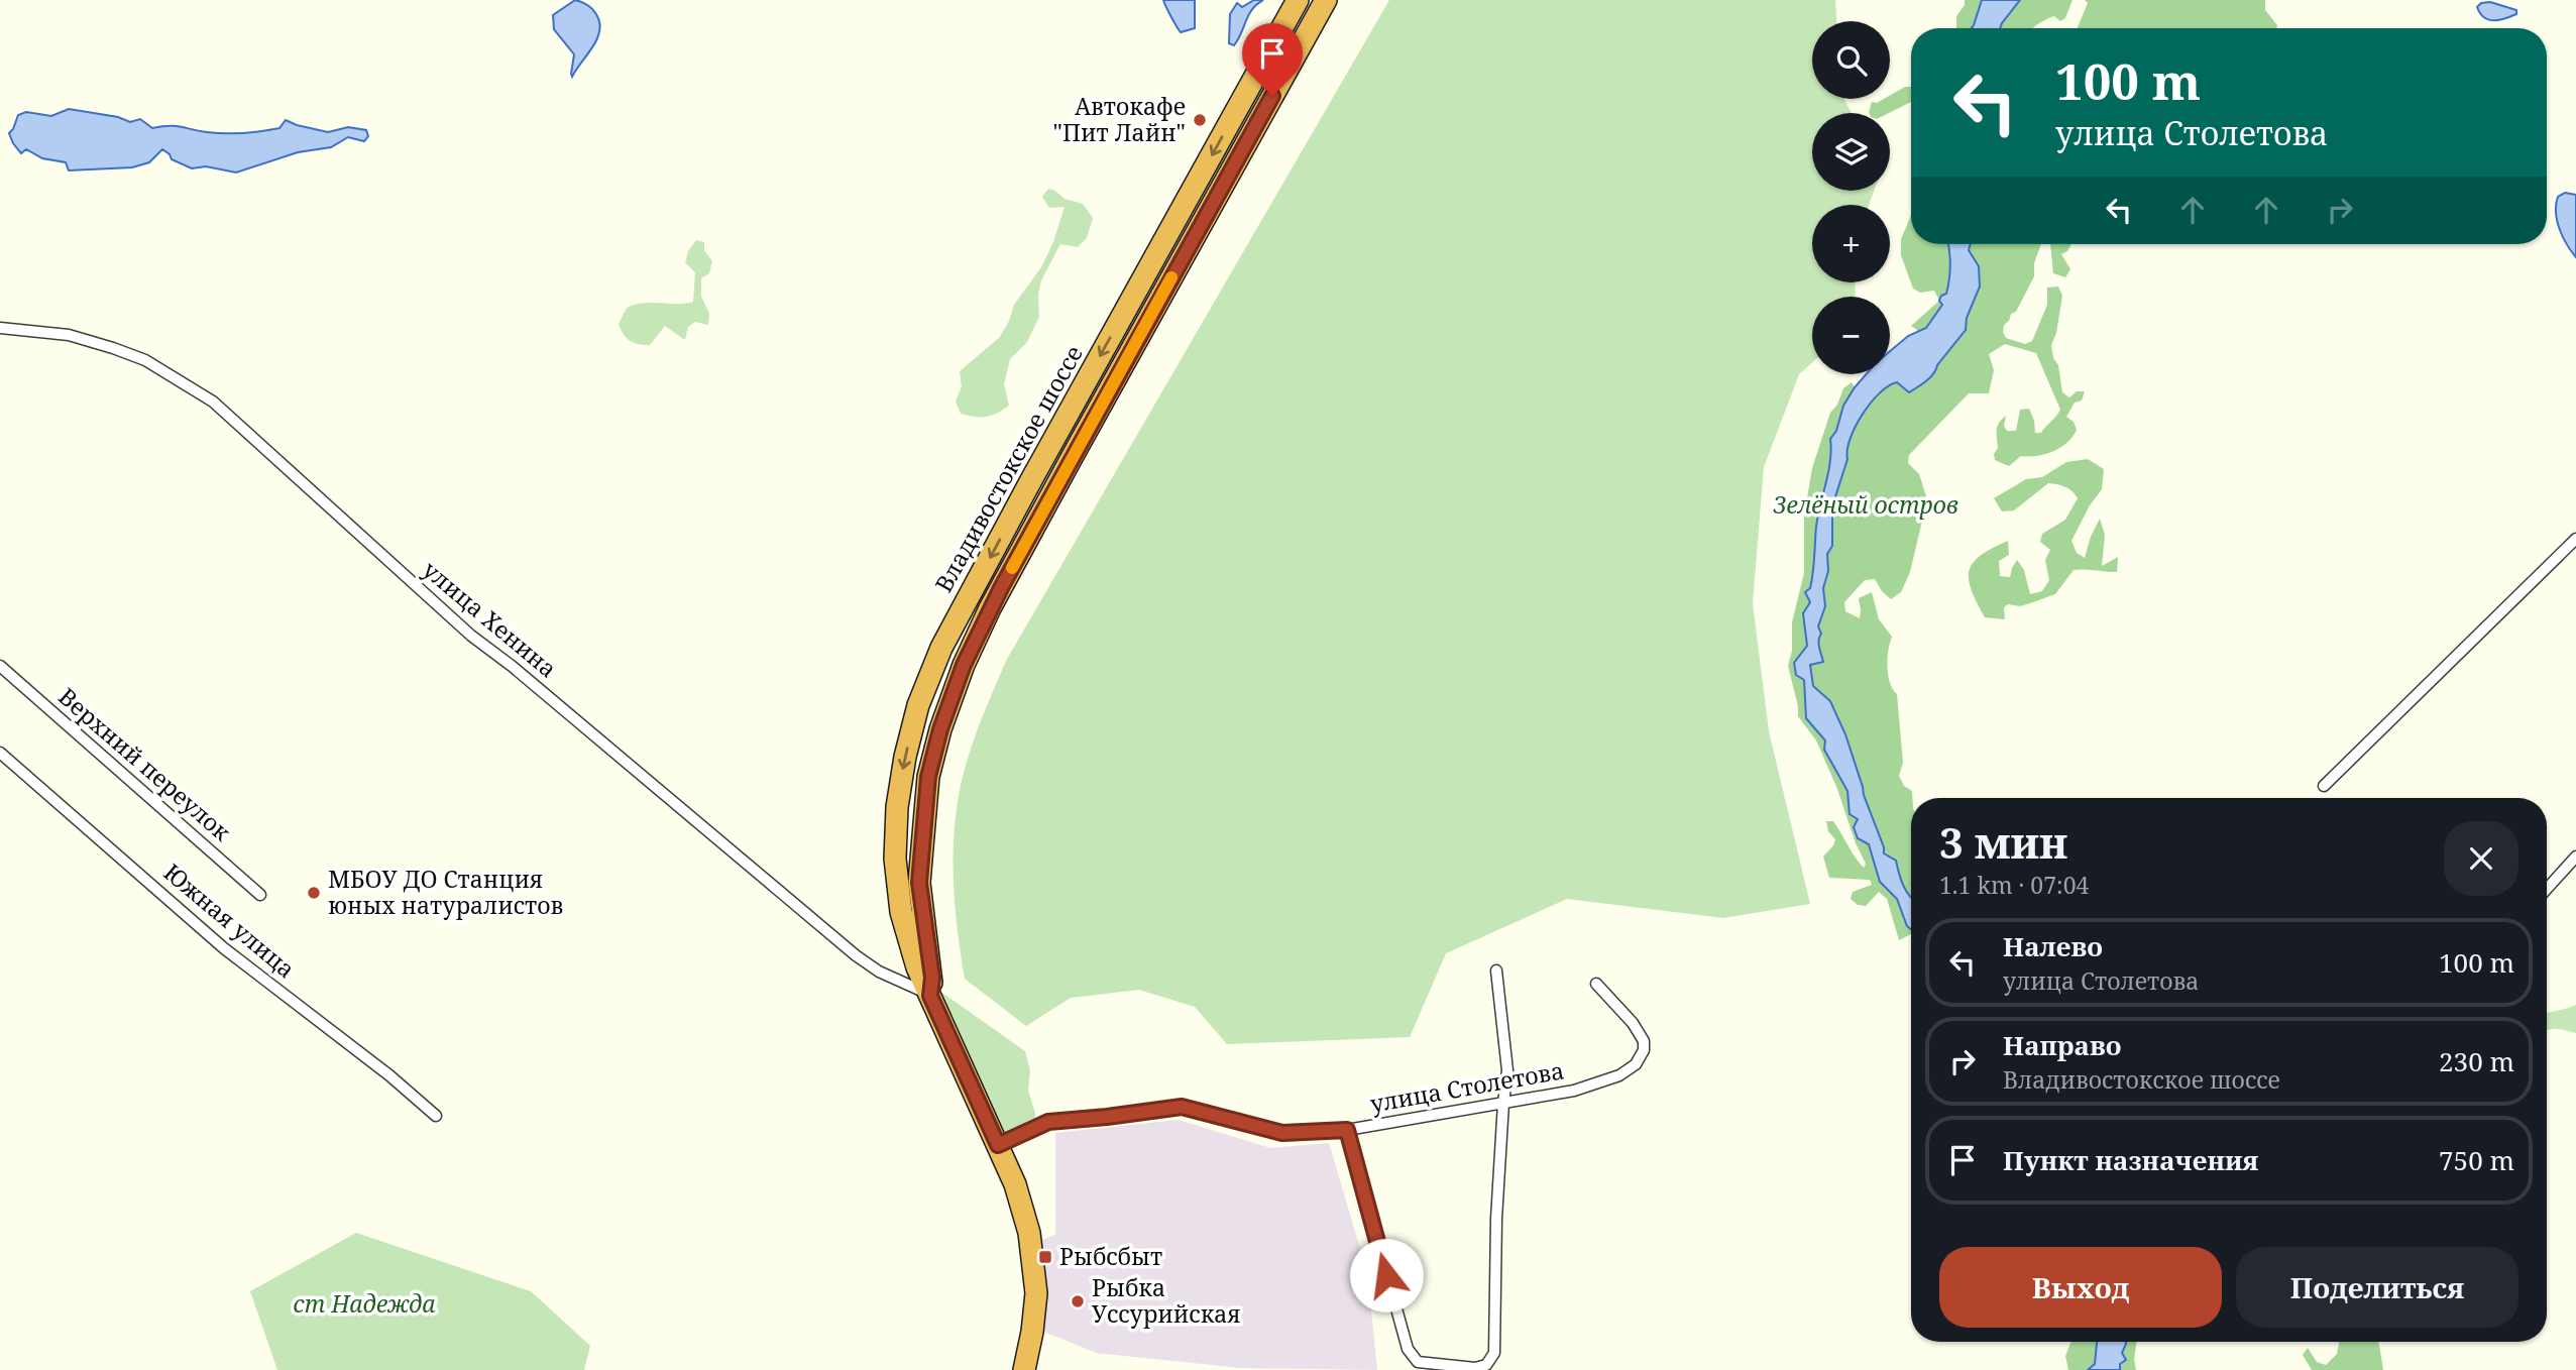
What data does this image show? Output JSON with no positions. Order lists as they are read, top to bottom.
{
  "streets": {
    "highway": ["Владивостокское шоссе"],
    "street": [
      "улица Хенина",
      "Верхний переулок",
      "Южная улица",
      "улица Столетова"
    ]
  },
  "crossings": [
    ["Владивостокское шоссе", "улица Хенина"],
    ["Владивостокское шоссе", "улица Столетова"]
  ],
  "parks": ["Зелёный остров", "ст Надежда"],
  "places": {
    "other": ["Автокафе \"Пит Лайн\"", "МБОУ ДО Станция юных натуралистов", "Рыбка Уссурийская"],
    "transit": ["Рыбсбыт"]
  },
  "page": {
    "map_buttons": ["+", "−"],
    "turn": ["100 m", "улица Столетова"],
    "heading": ["3 мин", "1.1 km · 07:04"],
    "list": [
      {
        "name": "Налево",
        "note": "улица Столетова",
        "value": "100 m"
      },
      {
        "name": "Направо",
        "note": "Владивостокское шоссе",
        "value": "230 m"
      },
      {
        "name": "Пункт назначения",
        "value": "750 m"
      }
    ],
    "buttons": ["Выход", "Поделиться"]
  }
}
